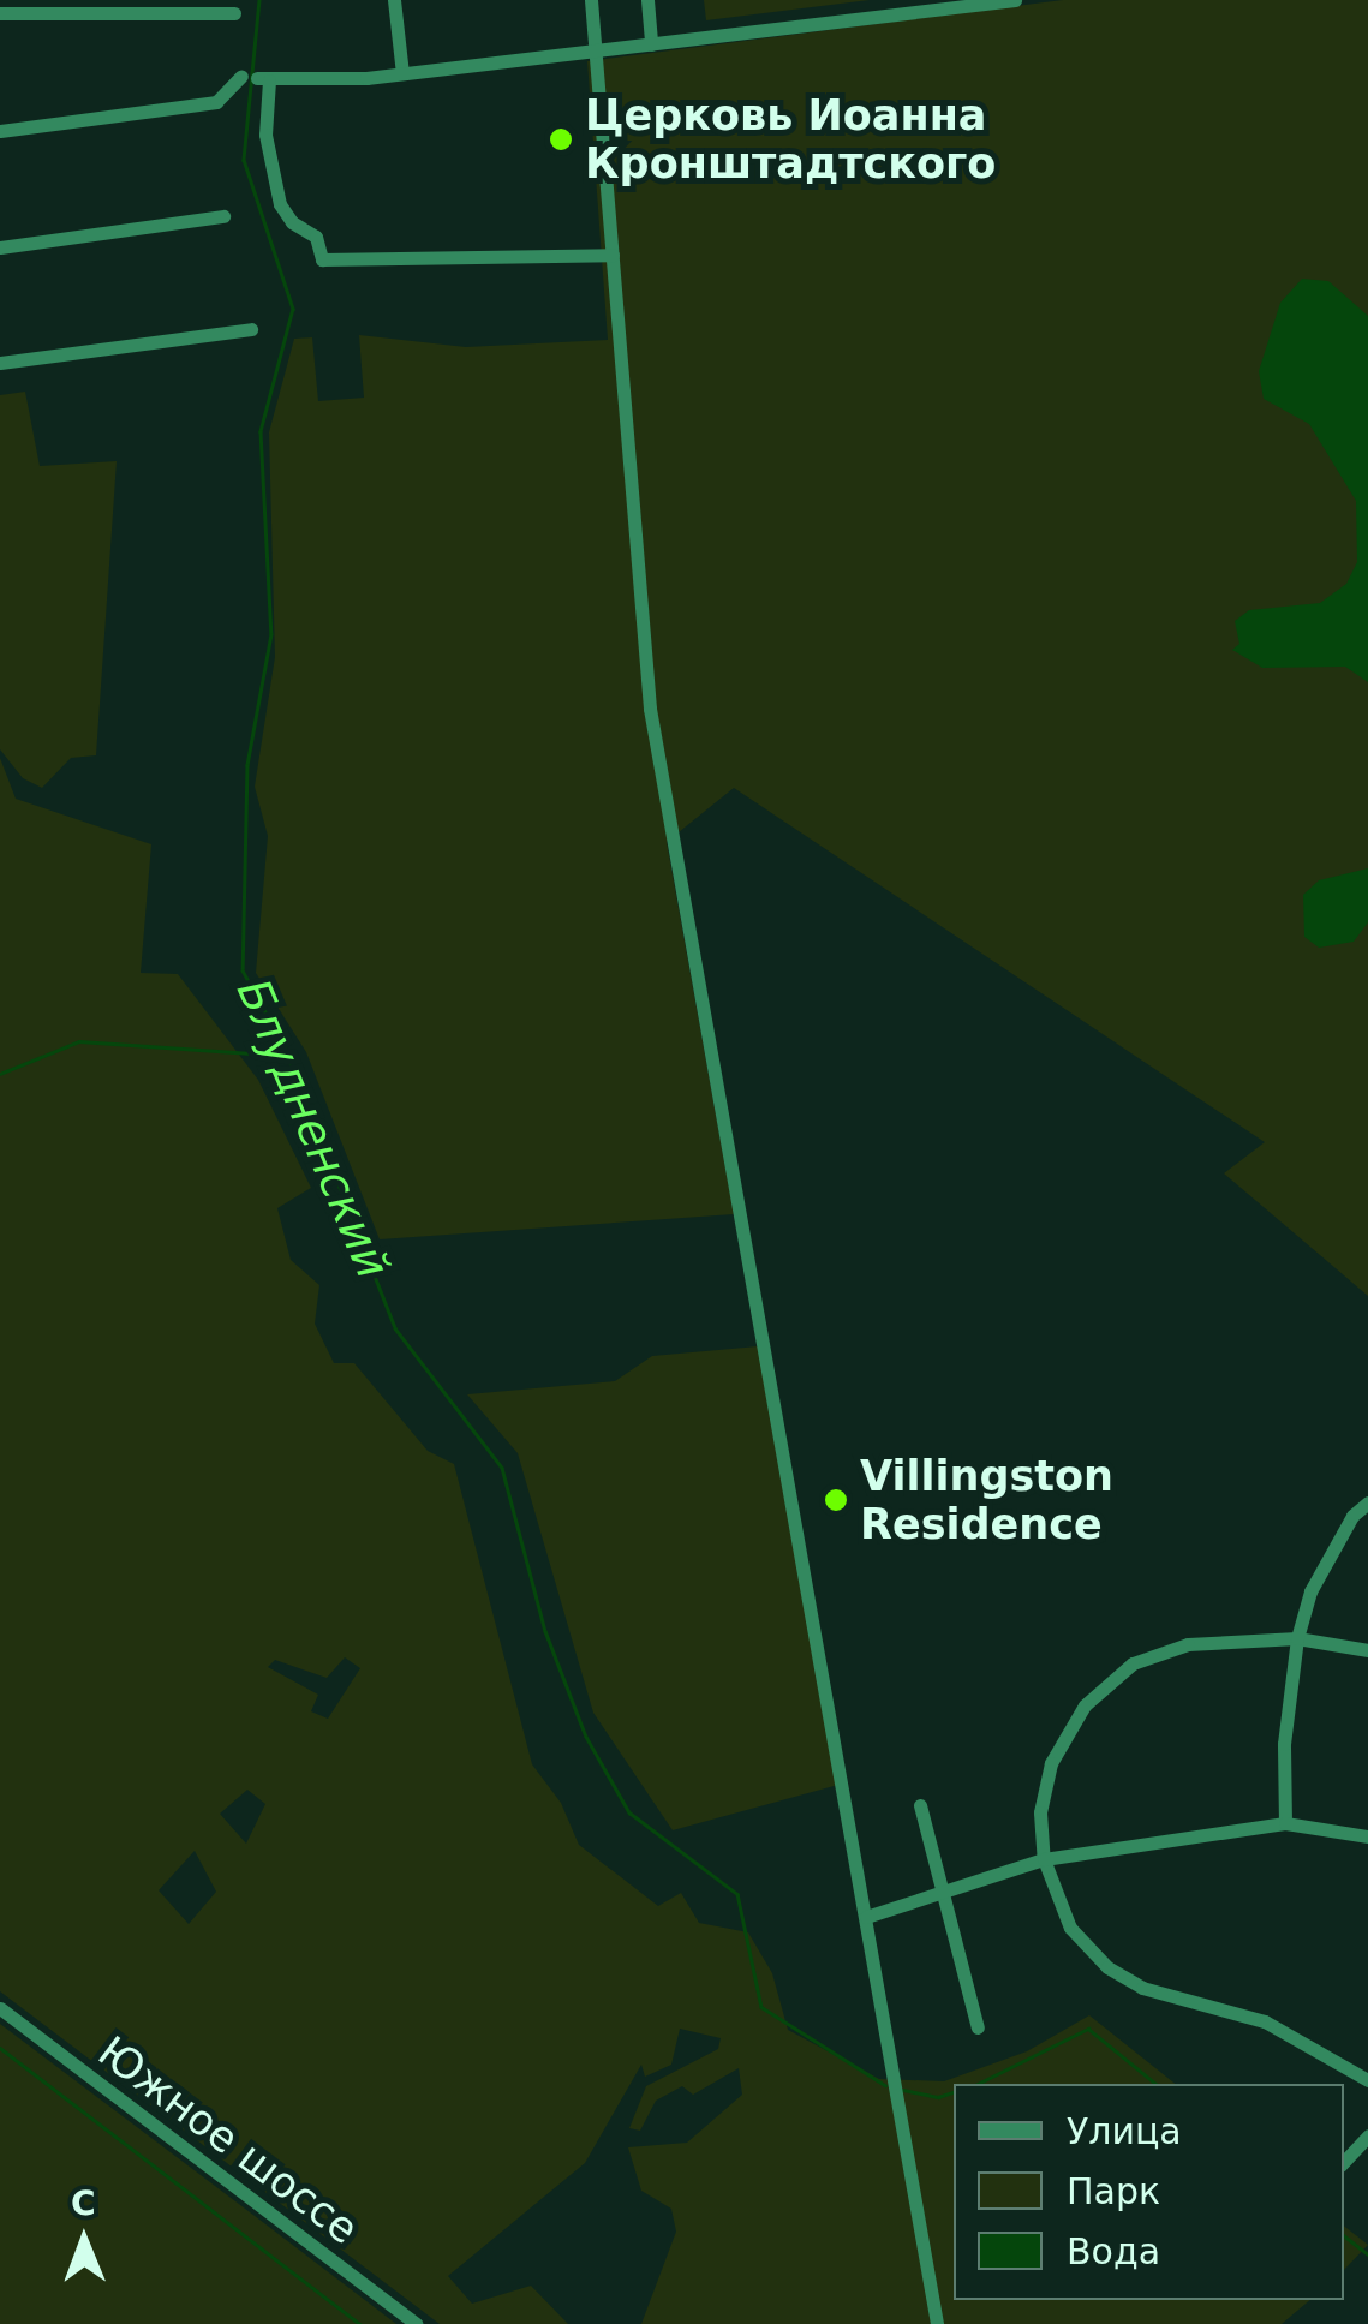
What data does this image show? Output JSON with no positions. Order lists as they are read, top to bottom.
{
  "streets": {
    "street": ["Южное шоссе"]
  },
  "water": ["Блудненский"],
  "places": ["Церковь Иоанна Кронштадтского", "Villingston Residence"],
  "legend": ["Улица", "Парк", "Вода"],
  "north": "top"
}
